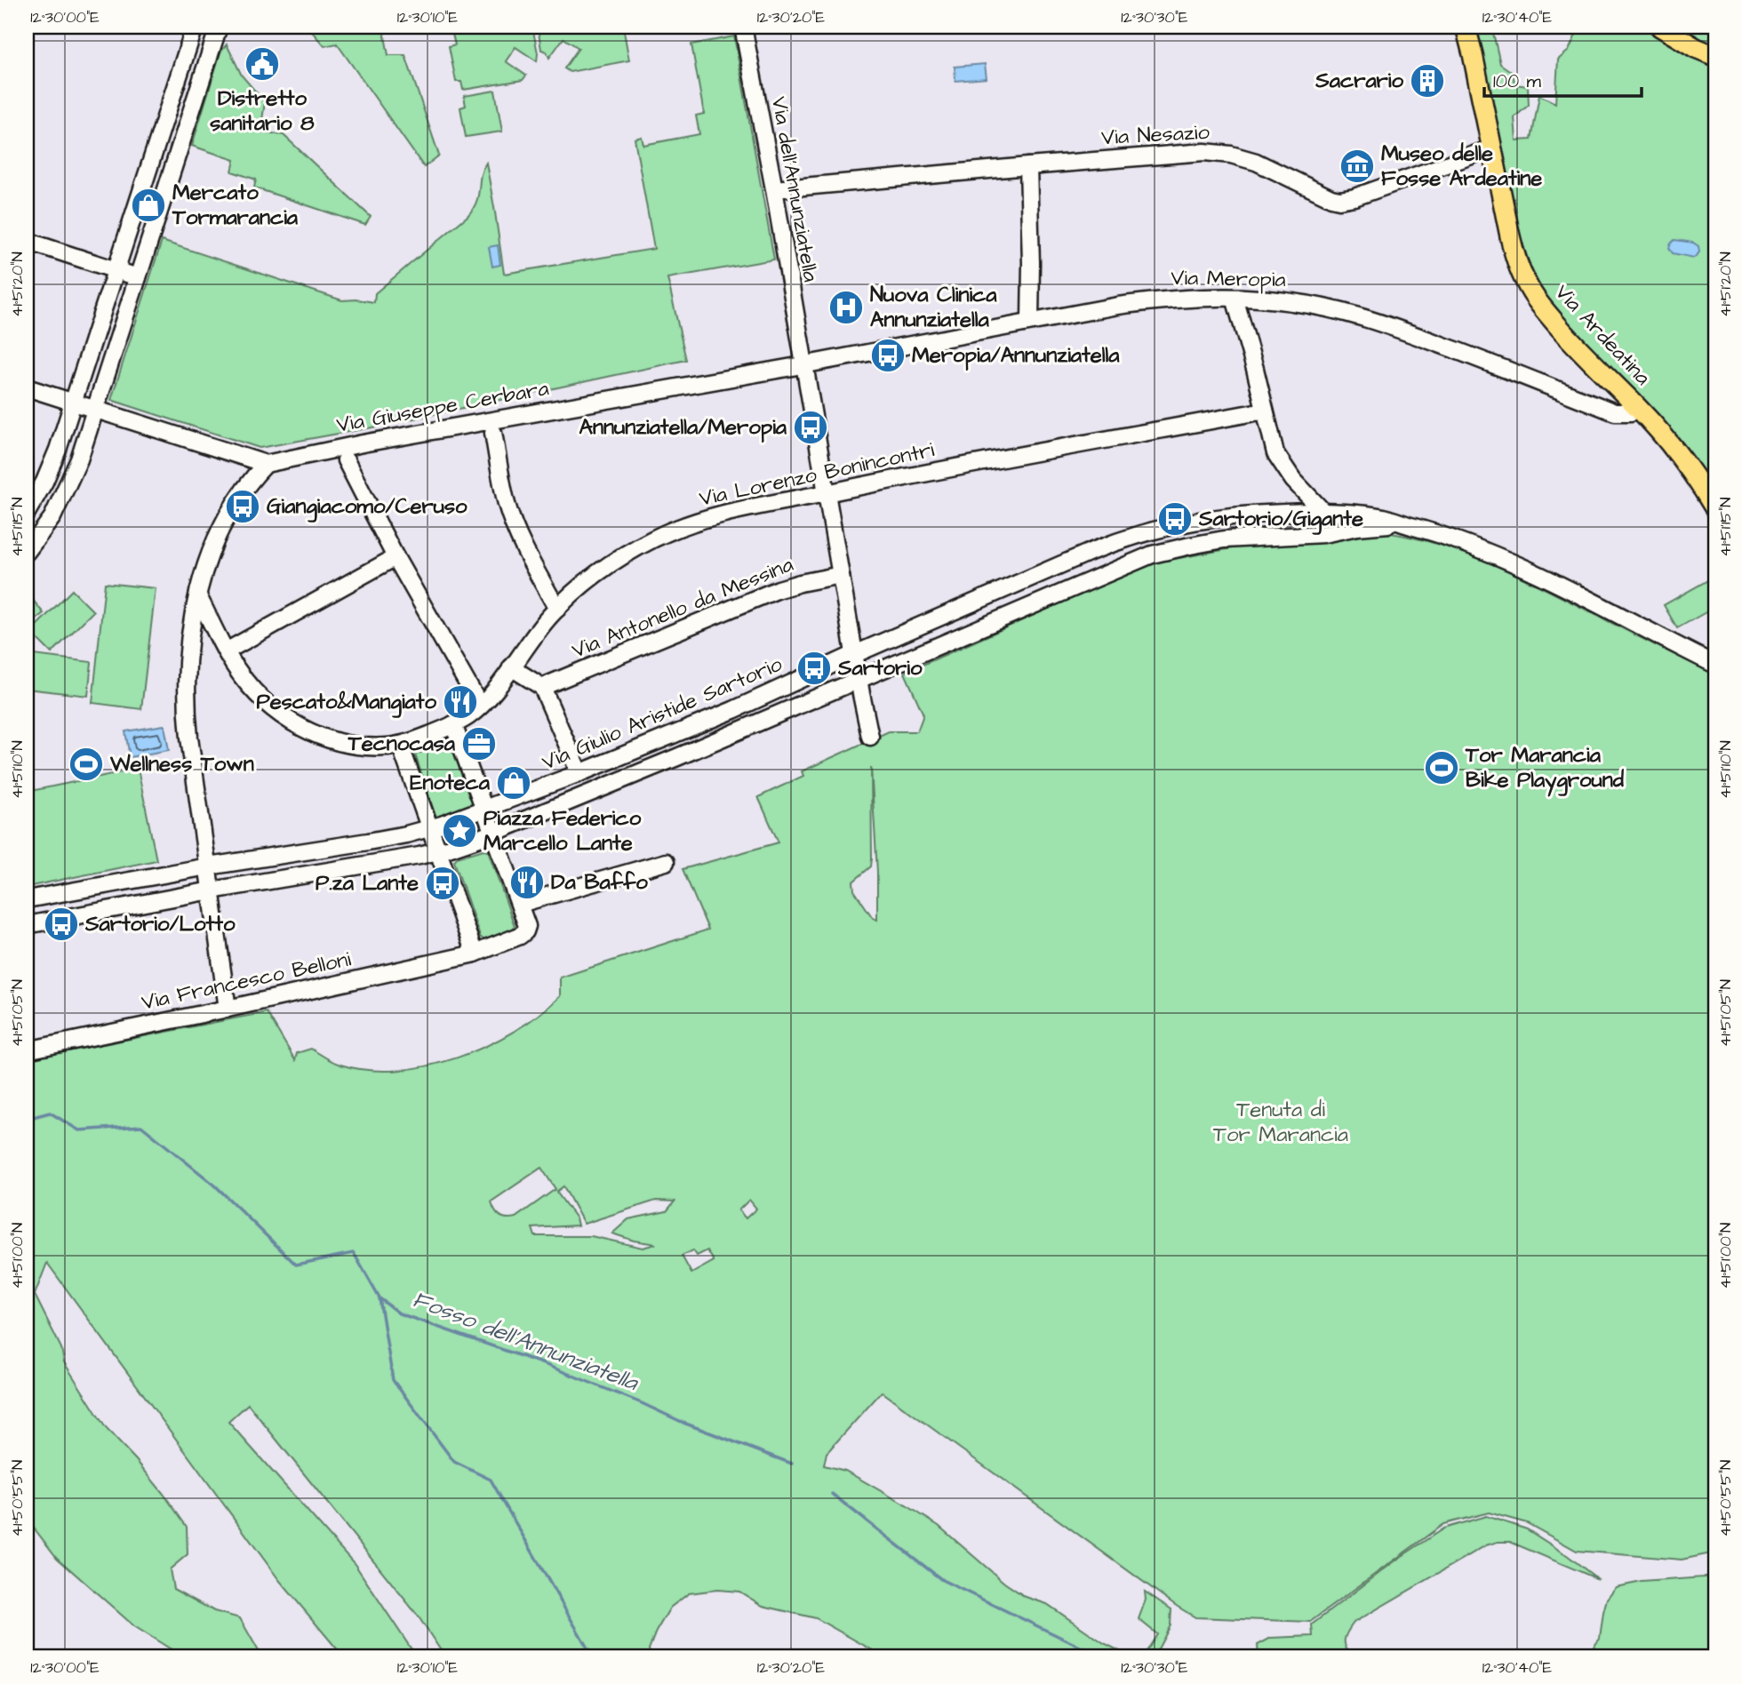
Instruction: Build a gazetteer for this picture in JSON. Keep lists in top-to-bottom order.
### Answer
{
  "streets": {
    "main road": ["Via Ardeatina"],
    "street": [
      "Via Nesazio",
      "Via dell'Annunziatella",
      "Via Meropia",
      "Via Giuseppe Cerbara",
      "Via Lorenzo Bonincontri",
      "Via Antonello da Messina",
      "Via Giulio Aristide Sartorio",
      "Via Francesco Belloni"
    ]
  },
  "crossings": [
    ["Via Nesazio", "Via dell'Annunziatella"],
    ["Via Nesazio", "Via Ardeatina"],
    ["Via dell'Annunziatella", "Via Meropia"],
    ["Via dell'Annunziatella", "Via Giuseppe Cerbara"],
    ["Via dell'Annunziatella", "Via Lorenzo Bonincontri"],
    ["Via dell'Annunziatella", "Via Antonello da Messina"],
    ["Via dell'Annunziatella", "Via Giulio Aristide Sartorio"],
    ["Via Meropia", "Via Ardeatina"],
    ["Via Meropia", "Via Giuseppe Cerbara"]
  ],
  "water": ["Fosso dell'Annunziatella"],
  "parks": ["Tenuta di Tor Marancia"],
  "places": {
    "public building": ["Distretto sanitario 8"],
    "building": ["Sacrario"],
    "museum": ["Museo delle Fosse Ardeatine"],
    "shop": ["Mercato Tormarancia", "Enoteca"],
    "hospital": ["Nuova Clinica Annunziatella"],
    "bus stop": [
      "Meropia/Annunziatella",
      "Annunziatella/Meropia",
      "Giangiacomo/Ceruso",
      "Sartorio/Gigante",
      "Sartorio",
      "P.za Lante",
      "Sartorio/Lotto"
    ],
    "restaurant": ["Pescato&Mangiato", "Da Baffo"],
    "office": ["Tecnocasa"],
    "sports": ["Wellness Town", "Tor Marancia Bike Playground"],
    "place": ["Piazza Federico Marcello Lante"]
  },
  "scale_bar": "100 m",
  "coordinates": [
    "12°30'00\"E",
    "12°30'10\"E",
    "12°30'20\"E",
    "12°30'30\"E",
    "12°30'40\"E",
    "41°51'20\"N",
    "41°51'15\"N",
    "41°51'10\"N",
    "41°51'05\"N",
    "41°51'00\"N",
    "41°50'55\"N"
  ]
}
